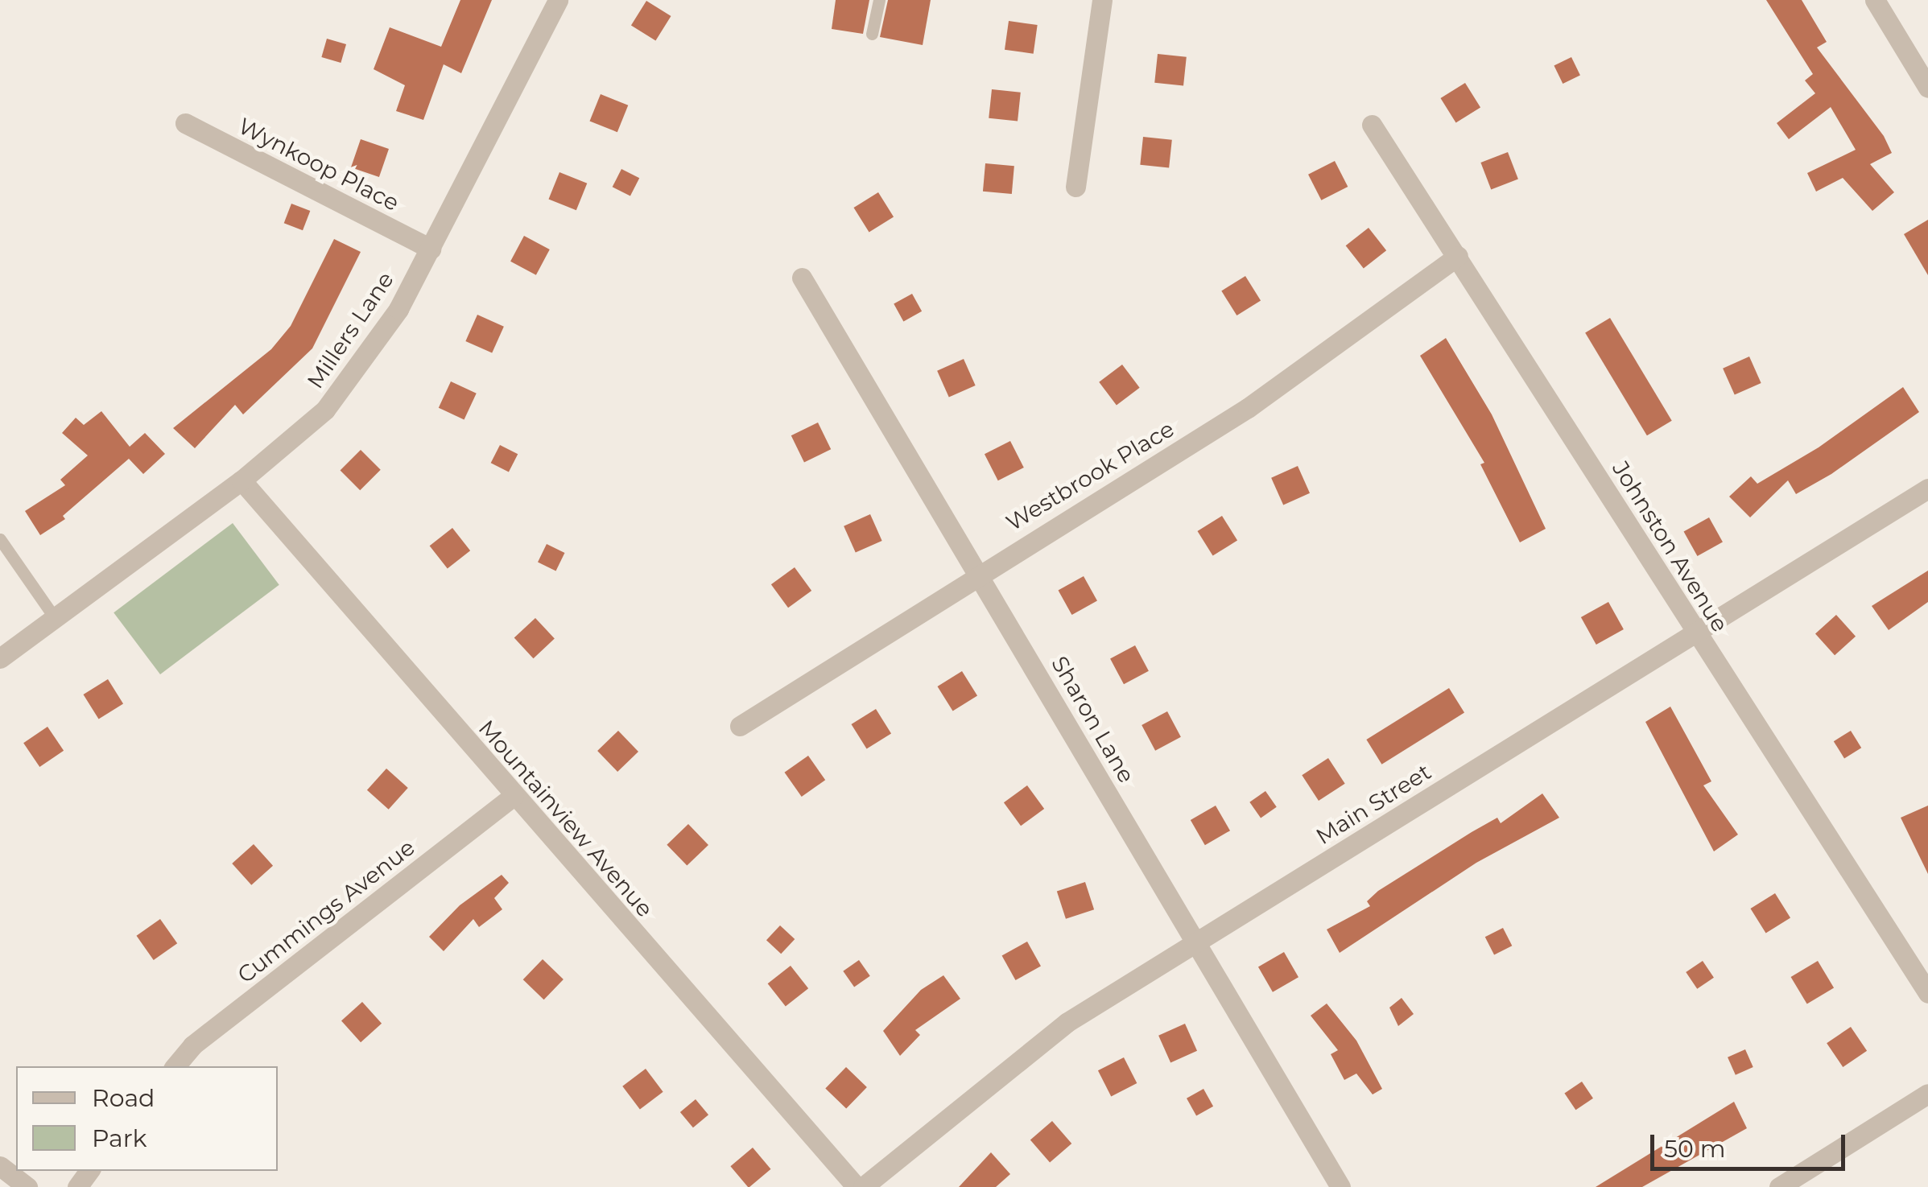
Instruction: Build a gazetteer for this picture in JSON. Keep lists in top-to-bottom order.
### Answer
{
  "streets": {
    "street": [
      "Wynkoop Place",
      "Millers Lane",
      "Westbrook Place",
      "Johnston Avenue",
      "Sharon Lane",
      "Main Street",
      "Mountainview Avenue",
      "Cummings Avenue"
    ]
  },
  "crossings": [
    ["Wynkoop Place", "Millers Lane"],
    ["Millers Lane", "Mountainview Avenue"],
    ["Westbrook Place", "Johnston Avenue"],
    ["Westbrook Place", "Sharon Lane"],
    ["Johnston Avenue", "Main Street"],
    ["Sharon Lane", "Main Street"],
    ["Mountainview Avenue", "Cummings Avenue"]
  ],
  "legend": ["Road", "Park"],
  "scale_bar": "50 m"
}
